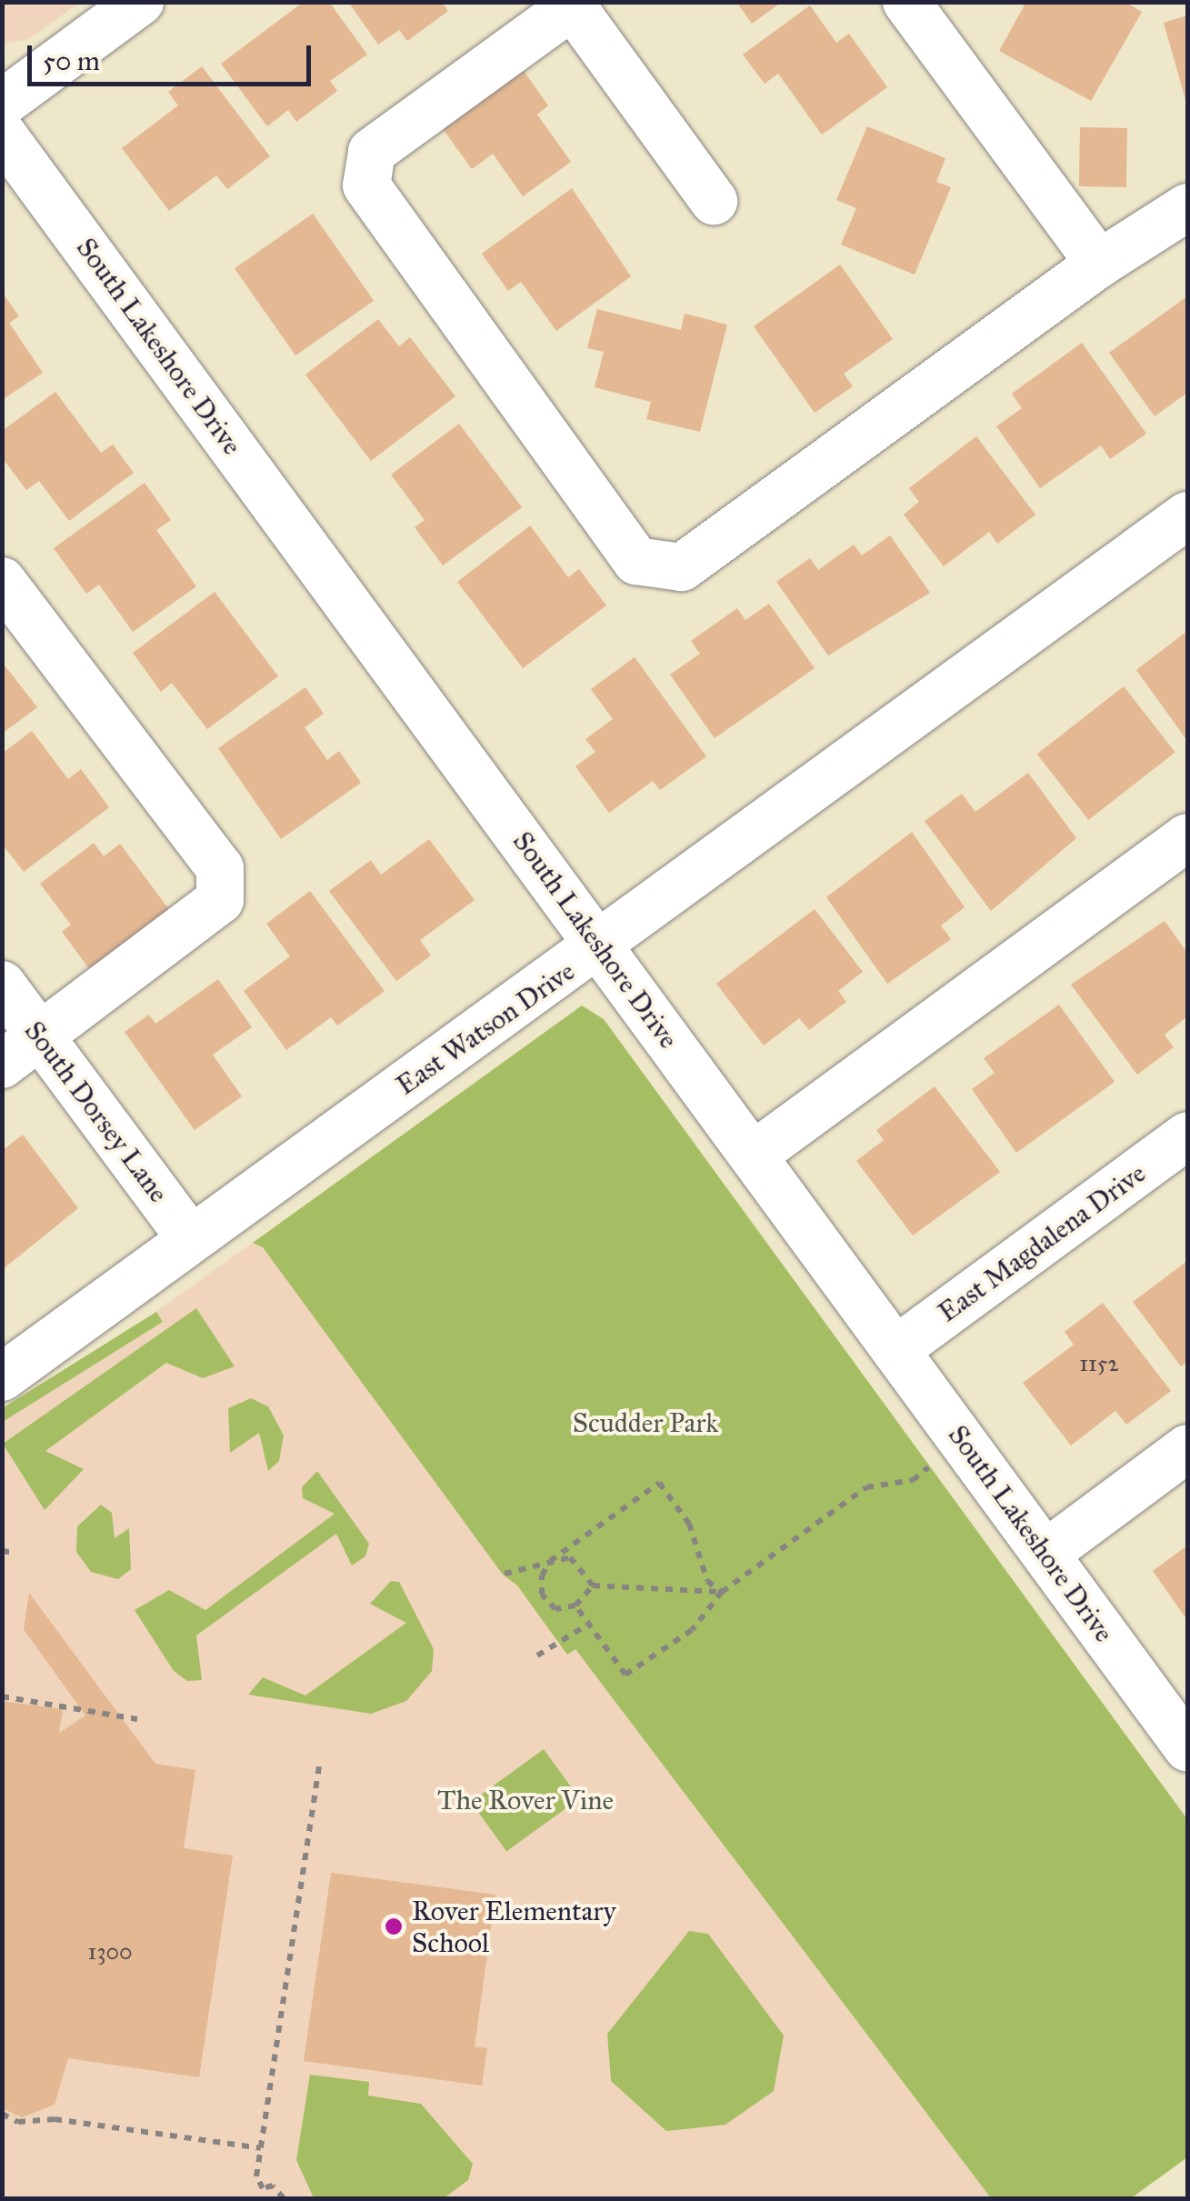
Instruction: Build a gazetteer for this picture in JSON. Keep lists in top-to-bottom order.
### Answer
{
  "streets": {
    "street": [
      "South Lakeshore Drive",
      "East Watson Drive",
      "South Dorsey Lane",
      "East Magdalena Drive"
    ]
  },
  "crossings": [
    ["South Lakeshore Drive", "East Watson Drive"],
    ["South Lakeshore Drive", "East Magdalena Drive"],
    ["East Watson Drive", "South Dorsey Lane"]
  ],
  "parks": ["Scudder Park", "The Rover Vine"],
  "places": ["Rover Elementary School"],
  "house_numbers": ["1152", "1300"],
  "scale_bar": "50 m"
}
